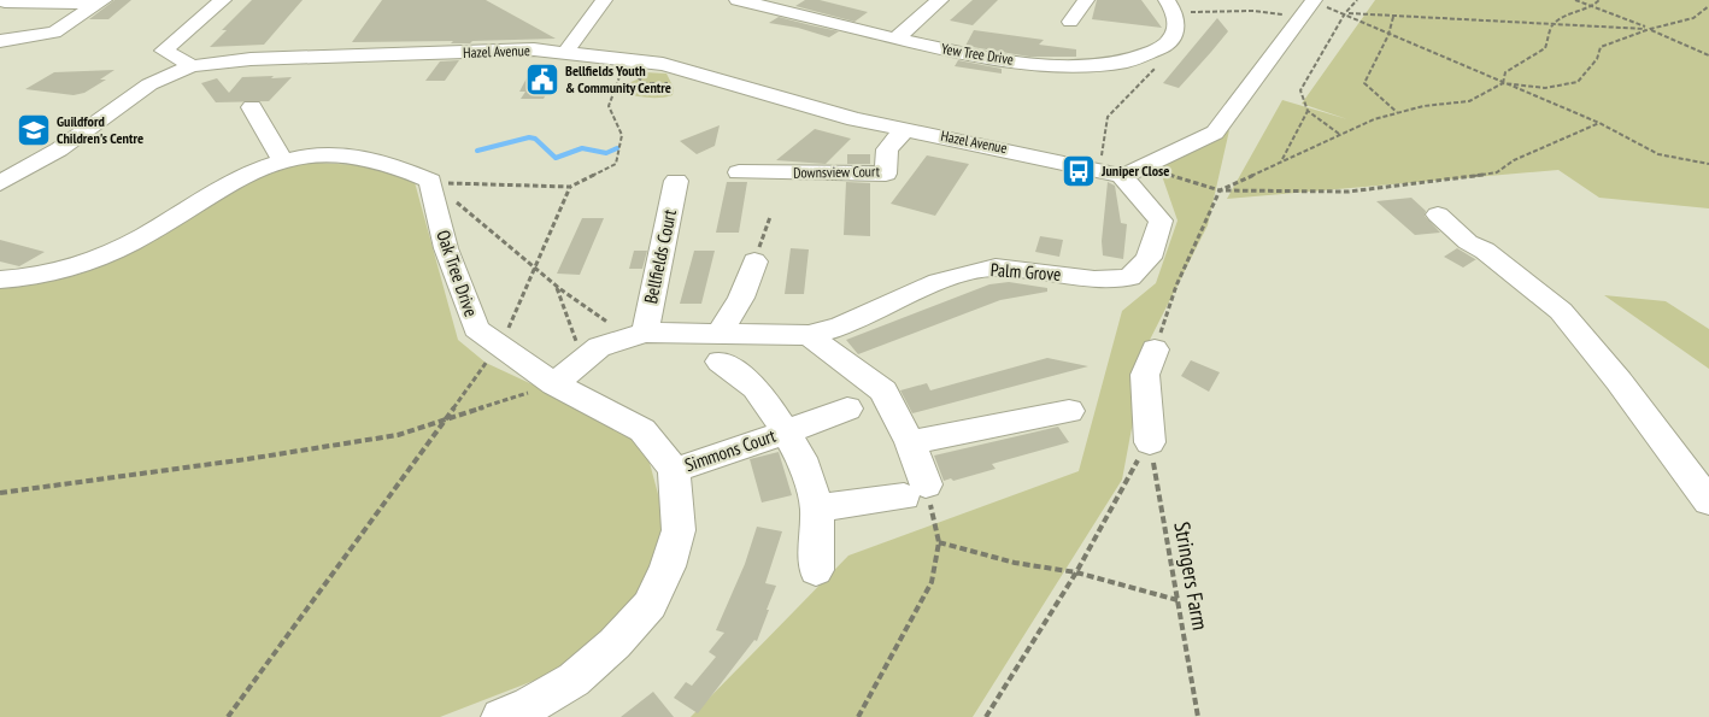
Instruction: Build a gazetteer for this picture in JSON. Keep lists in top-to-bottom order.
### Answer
{
  "streets": {
    "street": [
      "Hazel Avenue",
      "Yew Tree Drive",
      "Downsview Court",
      "Bellfields Court",
      "Palm Grove",
      "Oak Tree Drive",
      "Simmons Court"
    ],
    "path": ["Stringers Farm"]
  },
  "crossings": [
    ["Hazel Avenue", "Downsview Court"],
    ["Hazel Avenue", "Palm Grove"],
    ["Bellfields Court", "Palm Grove"],
    ["Palm Grove", "Oak Tree Drive"],
    ["Palm Grove", "Simmons Court"],
    ["Oak Tree Drive", "Simmons Court"]
  ],
  "places": {
    "public building": ["Bellfields Youth & Community Centre"],
    "school or university": ["Guildford Children's Centre"],
    "bus stop": ["Juniper Close"]
  }
}
